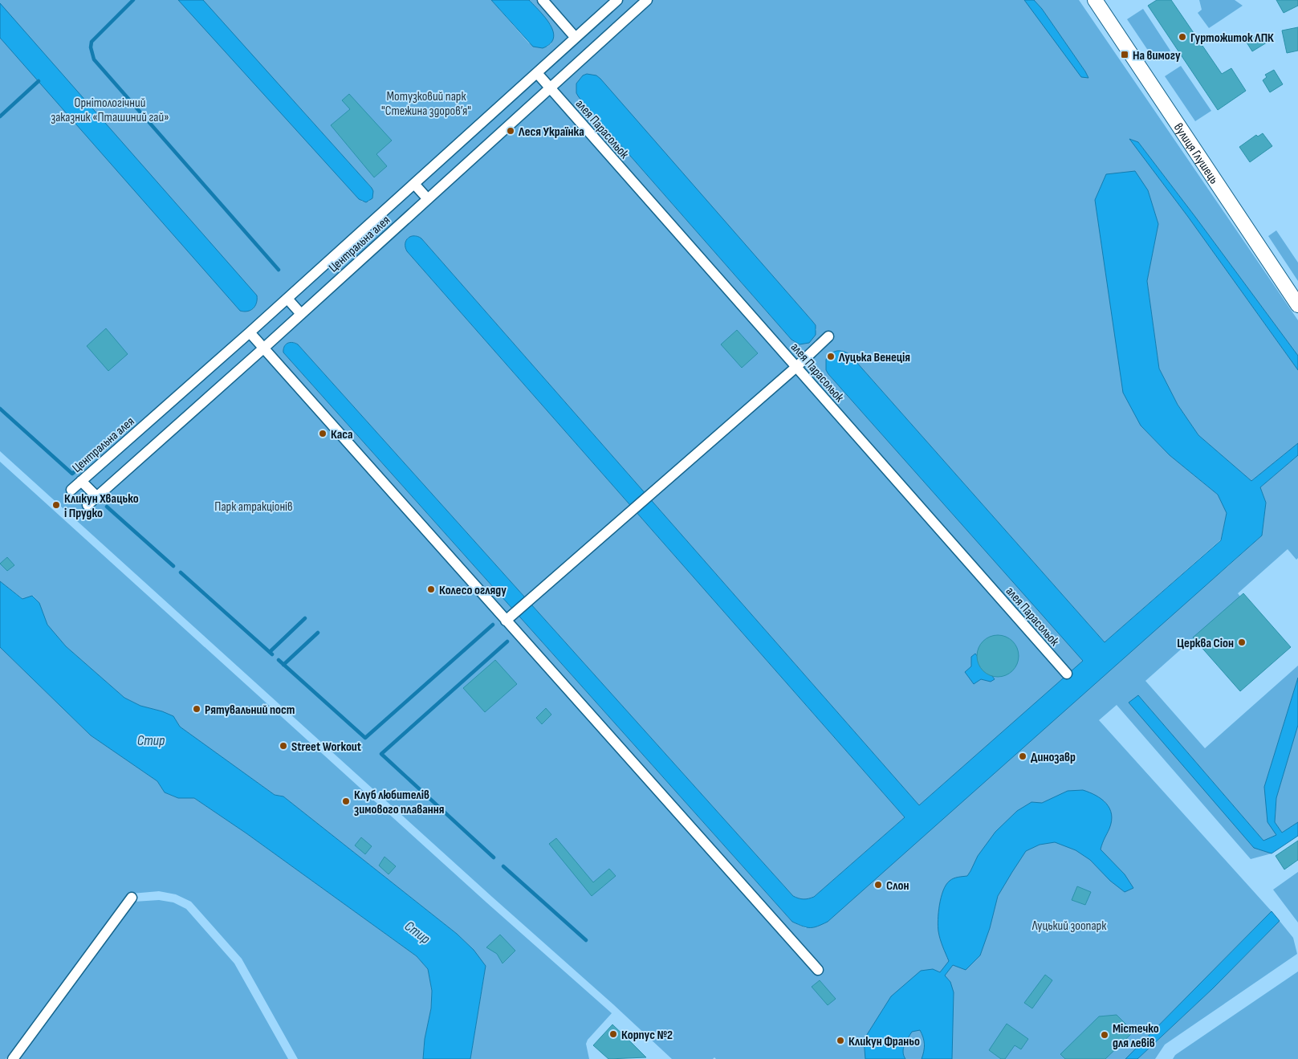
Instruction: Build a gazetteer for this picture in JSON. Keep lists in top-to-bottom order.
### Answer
{
  "streets": {
    "street": ["алея Парасольок", "вулиця Глушець", "Центральна алея"]
  },
  "crossings": [
    ["алея Парасольок", "Центральна алея"]
  ],
  "water": ["Стир"],
  "parks": [
    "Мотузковий парк \"Стежина здоров’я\"",
    "Орнітологічний заказник «Пташиний гай»",
    "Парк атракціонів",
    "Луцький зоопарк"
  ],
  "places": {
    "other": [
      "Гуртожиток ЛПК",
      "Леся Українка",
      "Луцька Венеція",
      "Каса",
      "Кликун Хвацько і Прудко",
      "Колесо огляду",
      "Церква Сіон",
      "Рятувальний пост",
      "Street Workout",
      "Динозавр",
      "Клуб любителів зимового плавання",
      "Слон",
      "Корпус №2",
      "Містечко для левів",
      "Кликун Франьо"
    ],
    "transit": ["На вимогу"]
  }
}
